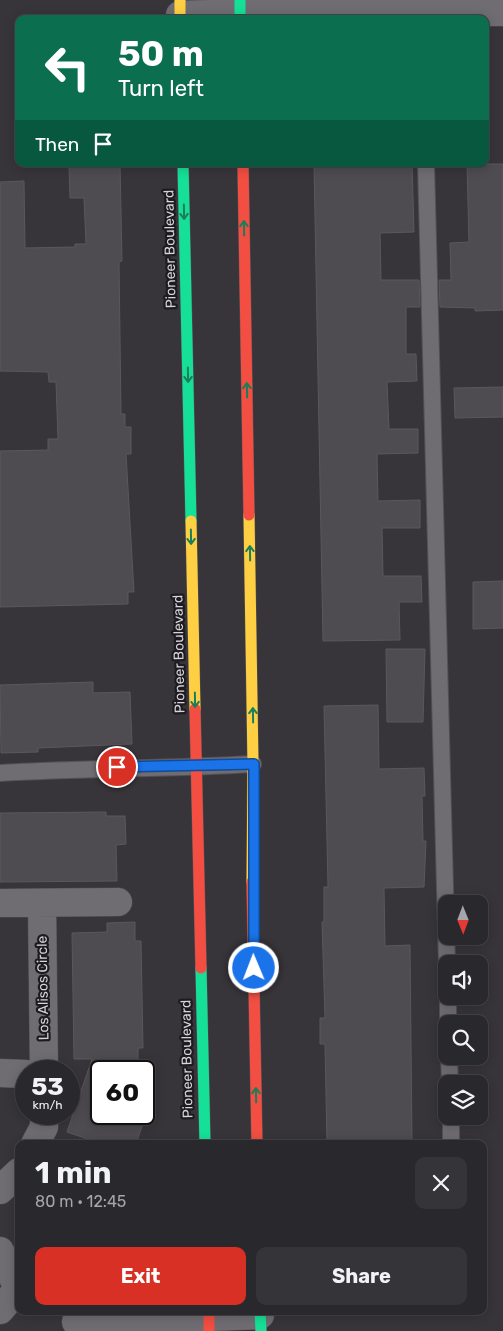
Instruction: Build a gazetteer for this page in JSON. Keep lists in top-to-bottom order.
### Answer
{
  "streets": {
    "main road": ["Pioneer Boulevard"],
    "street": ["Los Alisos Circle"]
  },
  "north": "bottom",
  "page": {
    "turn": ["50 m", "Turn left"],
    "then": "Then",
    "speed": "53 km/h",
    "limit": "60",
    "heading": ["1 min", "80 m · 12:45"],
    "buttons": ["Exit", "Share"]
  }
}
